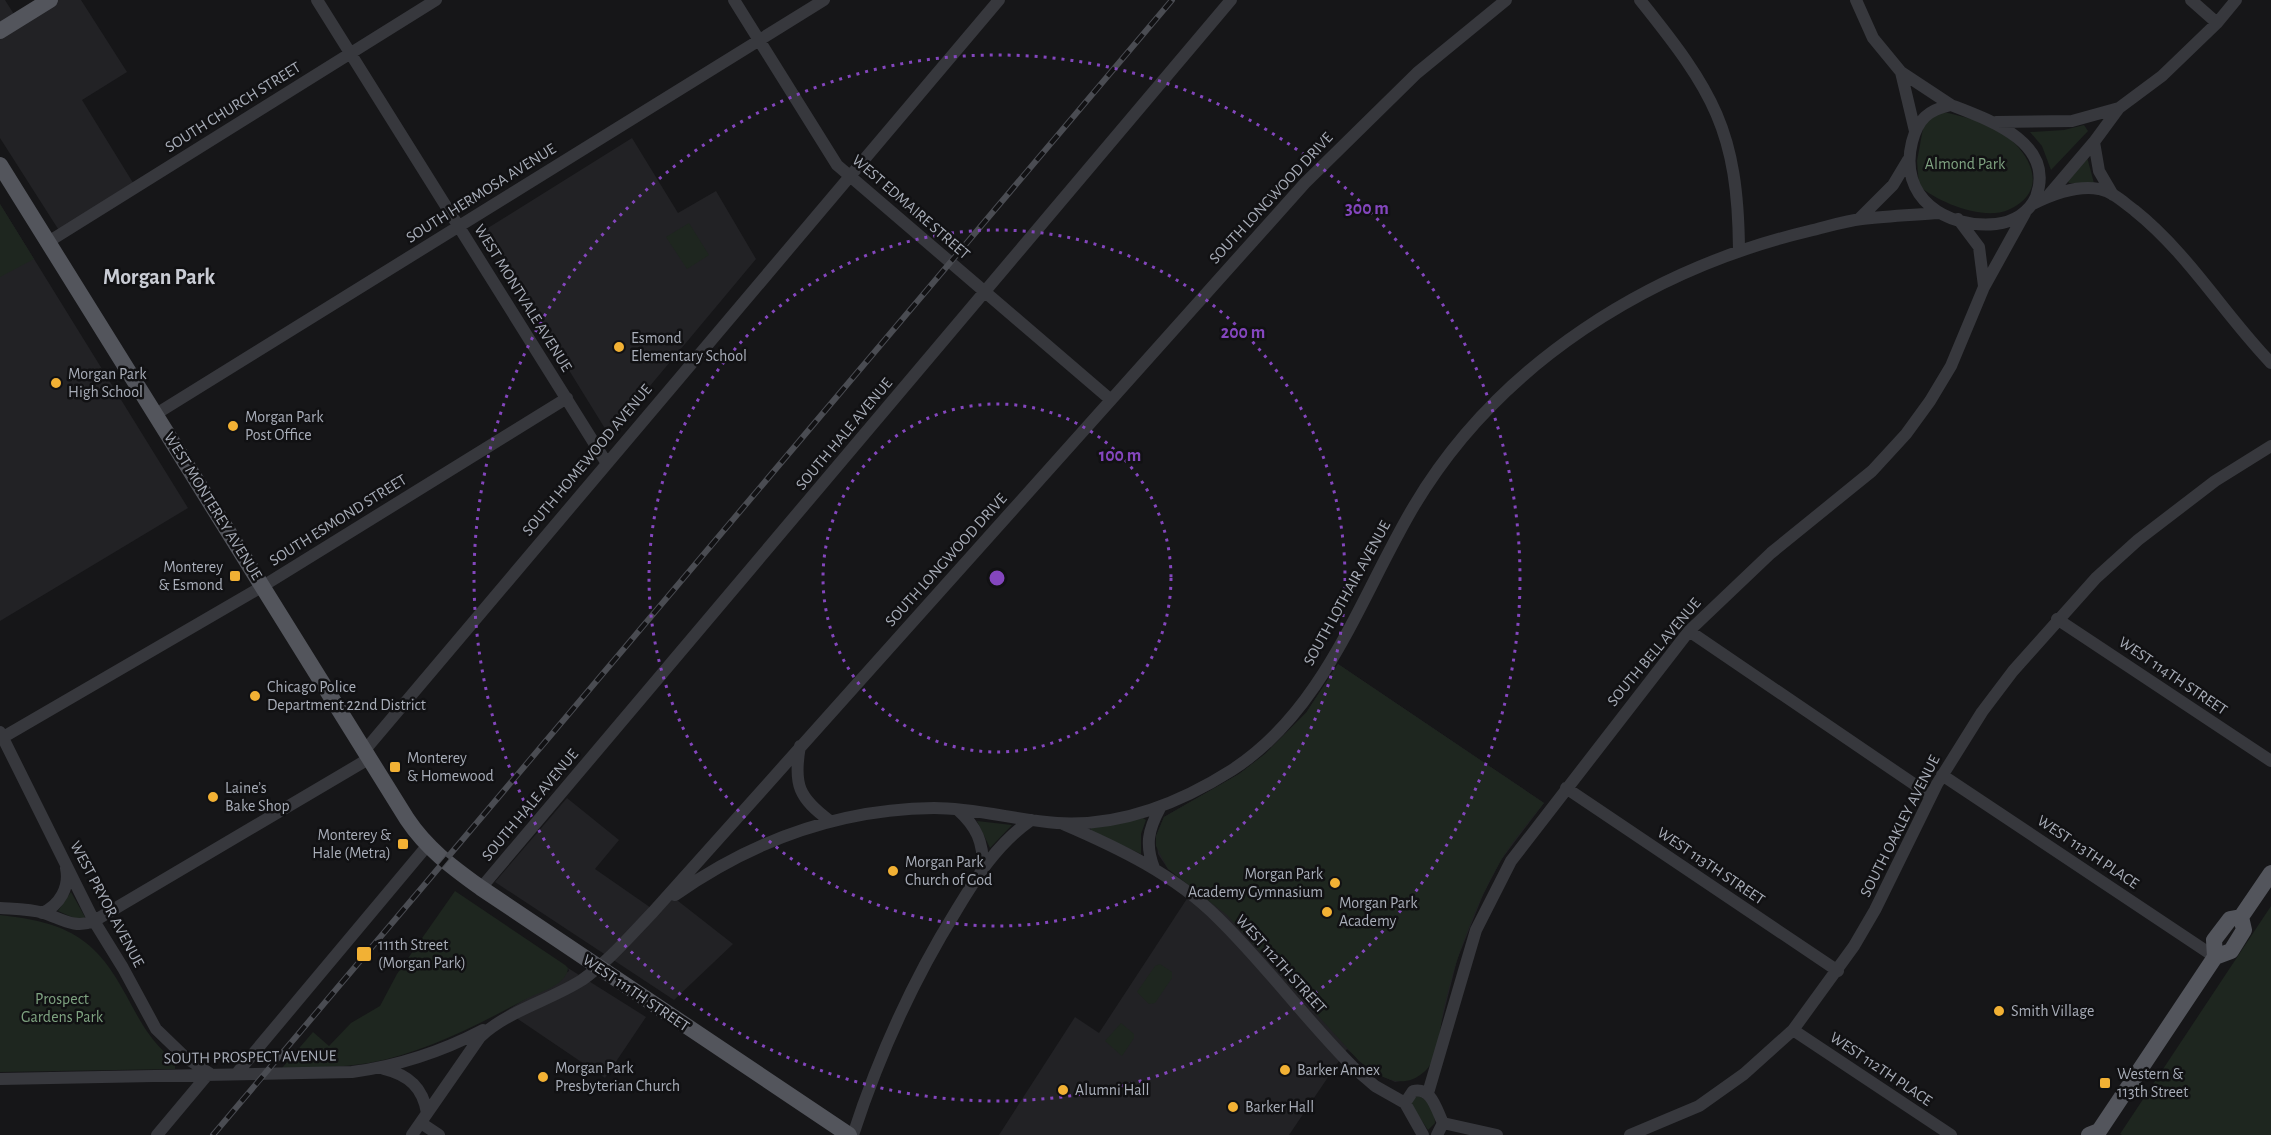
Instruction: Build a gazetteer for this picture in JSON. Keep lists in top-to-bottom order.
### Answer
{
  "streets": {
    "main road": ["WEST MONTEREY AVENUE", "WEST 111TH STREET"],
    "street": [
      "SOUTH CHURCH STREET",
      "SOUTH HERMOSA AVENUE",
      "SOUTH LONGWOOD DRIVE",
      "WEST EDMAIRE STREET",
      "WEST MONTVALE AVENUE",
      "SOUTH HALE AVENUE",
      "SOUTH HOMEWOOD AVENUE",
      "SOUTH ESMOND STREET",
      "SOUTH LOTHAIR AVENUE",
      "SOUTH BELL AVENUE",
      "WEST 114TH STREET",
      "SOUTH OAKLEY AVENUE",
      "WEST 113TH PLACE",
      "WEST 113TH STREET",
      "WEST PRYOR AVENUE",
      "WEST 112TH STREET",
      "SOUTH PROSPECT AVENUE",
      "WEST 112TH PLACE"
    ]
  },
  "crossings": [
    ["SOUTH CHURCH STREET", "WEST MONTVALE AVENUE"],
    ["SOUTH CHURCH STREET", "WEST MONTEREY AVENUE"],
    ["SOUTH HERMOSA AVENUE", "WEST EDMAIRE STREET"],
    ["SOUTH HERMOSA AVENUE", "WEST MONTVALE AVENUE"],
    ["SOUTH HERMOSA AVENUE", "WEST MONTEREY AVENUE"],
    ["SOUTH LONGWOOD DRIVE", "WEST EDMAIRE STREET"],
    ["SOUTH LONGWOOD DRIVE", "SOUTH LOTHAIR AVENUE"],
    ["SOUTH LONGWOOD DRIVE", "WEST 111TH STREET"],
    ["SOUTH LONGWOOD DRIVE", "SOUTH PROSPECT AVENUE"],
    ["WEST EDMAIRE STREET", "SOUTH HALE AVENUE"],
    ["WEST EDMAIRE STREET", "SOUTH HOMEWOOD AVENUE"],
    ["WEST MONTVALE AVENUE", "SOUTH HOMEWOOD AVENUE"],
    ["WEST MONTVALE AVENUE", "SOUTH ESMOND STREET"],
    ["SOUTH HALE AVENUE", "WEST 111TH STREET"],
    ["SOUTH HOMEWOOD AVENUE", "WEST MONTEREY AVENUE"],
    ["SOUTH HOMEWOOD AVENUE", "WEST PRYOR AVENUE"],
    ["WEST MONTEREY AVENUE", "SOUTH ESMOND STREET"],
    ["WEST MONTEREY AVENUE", "WEST 111TH STREET"],
    ["SOUTH ESMOND STREET", "WEST PRYOR AVENUE"],
    ["SOUTH LOTHAIR AVENUE", "SOUTH BELL AVENUE"],
    ["SOUTH LOTHAIR AVENUE", "WEST 112TH STREET"],
    ["SOUTH BELL AVENUE", "WEST 113TH STREET"],
    ["WEST 114TH STREET", "SOUTH OAKLEY AVENUE"],
    ["SOUTH OAKLEY AVENUE", "WEST 113TH PLACE"],
    ["SOUTH OAKLEY AVENUE", "WEST 113TH STREET"],
    ["SOUTH OAKLEY AVENUE", "WEST 112TH PLACE"],
    ["WEST PRYOR AVENUE", "SOUTH PROSPECT AVENUE"]
  ],
  "districts": ["Morgan Park"],
  "parks": ["Almond Park", "Prospect Gardens Park"],
  "places": {
    "other": [
      "Esmond Elementary School",
      "Morgan Park High School",
      "Morgan Park Post Office",
      "Chicago Police Department 22nd District",
      "Laine’s Bake Shop",
      "Morgan Park Church of God",
      "Morgan Park Academy Gymnasium",
      "Morgan Park Academy",
      "Smith Village",
      "Barker Annex",
      "Morgan Park Presbyterian Church",
      "Alumni Hall",
      "Barker Hall"
    ],
    "transit": [
      "Monterey & Esmond",
      "Monterey & Homewood",
      "Monterey & Hale (Metra)",
      "111th Street (Morgan Park)",
      "Western & 113th Street"
    ]
  },
  "rings": ["300 m", "200 m", "100 m"]
}
